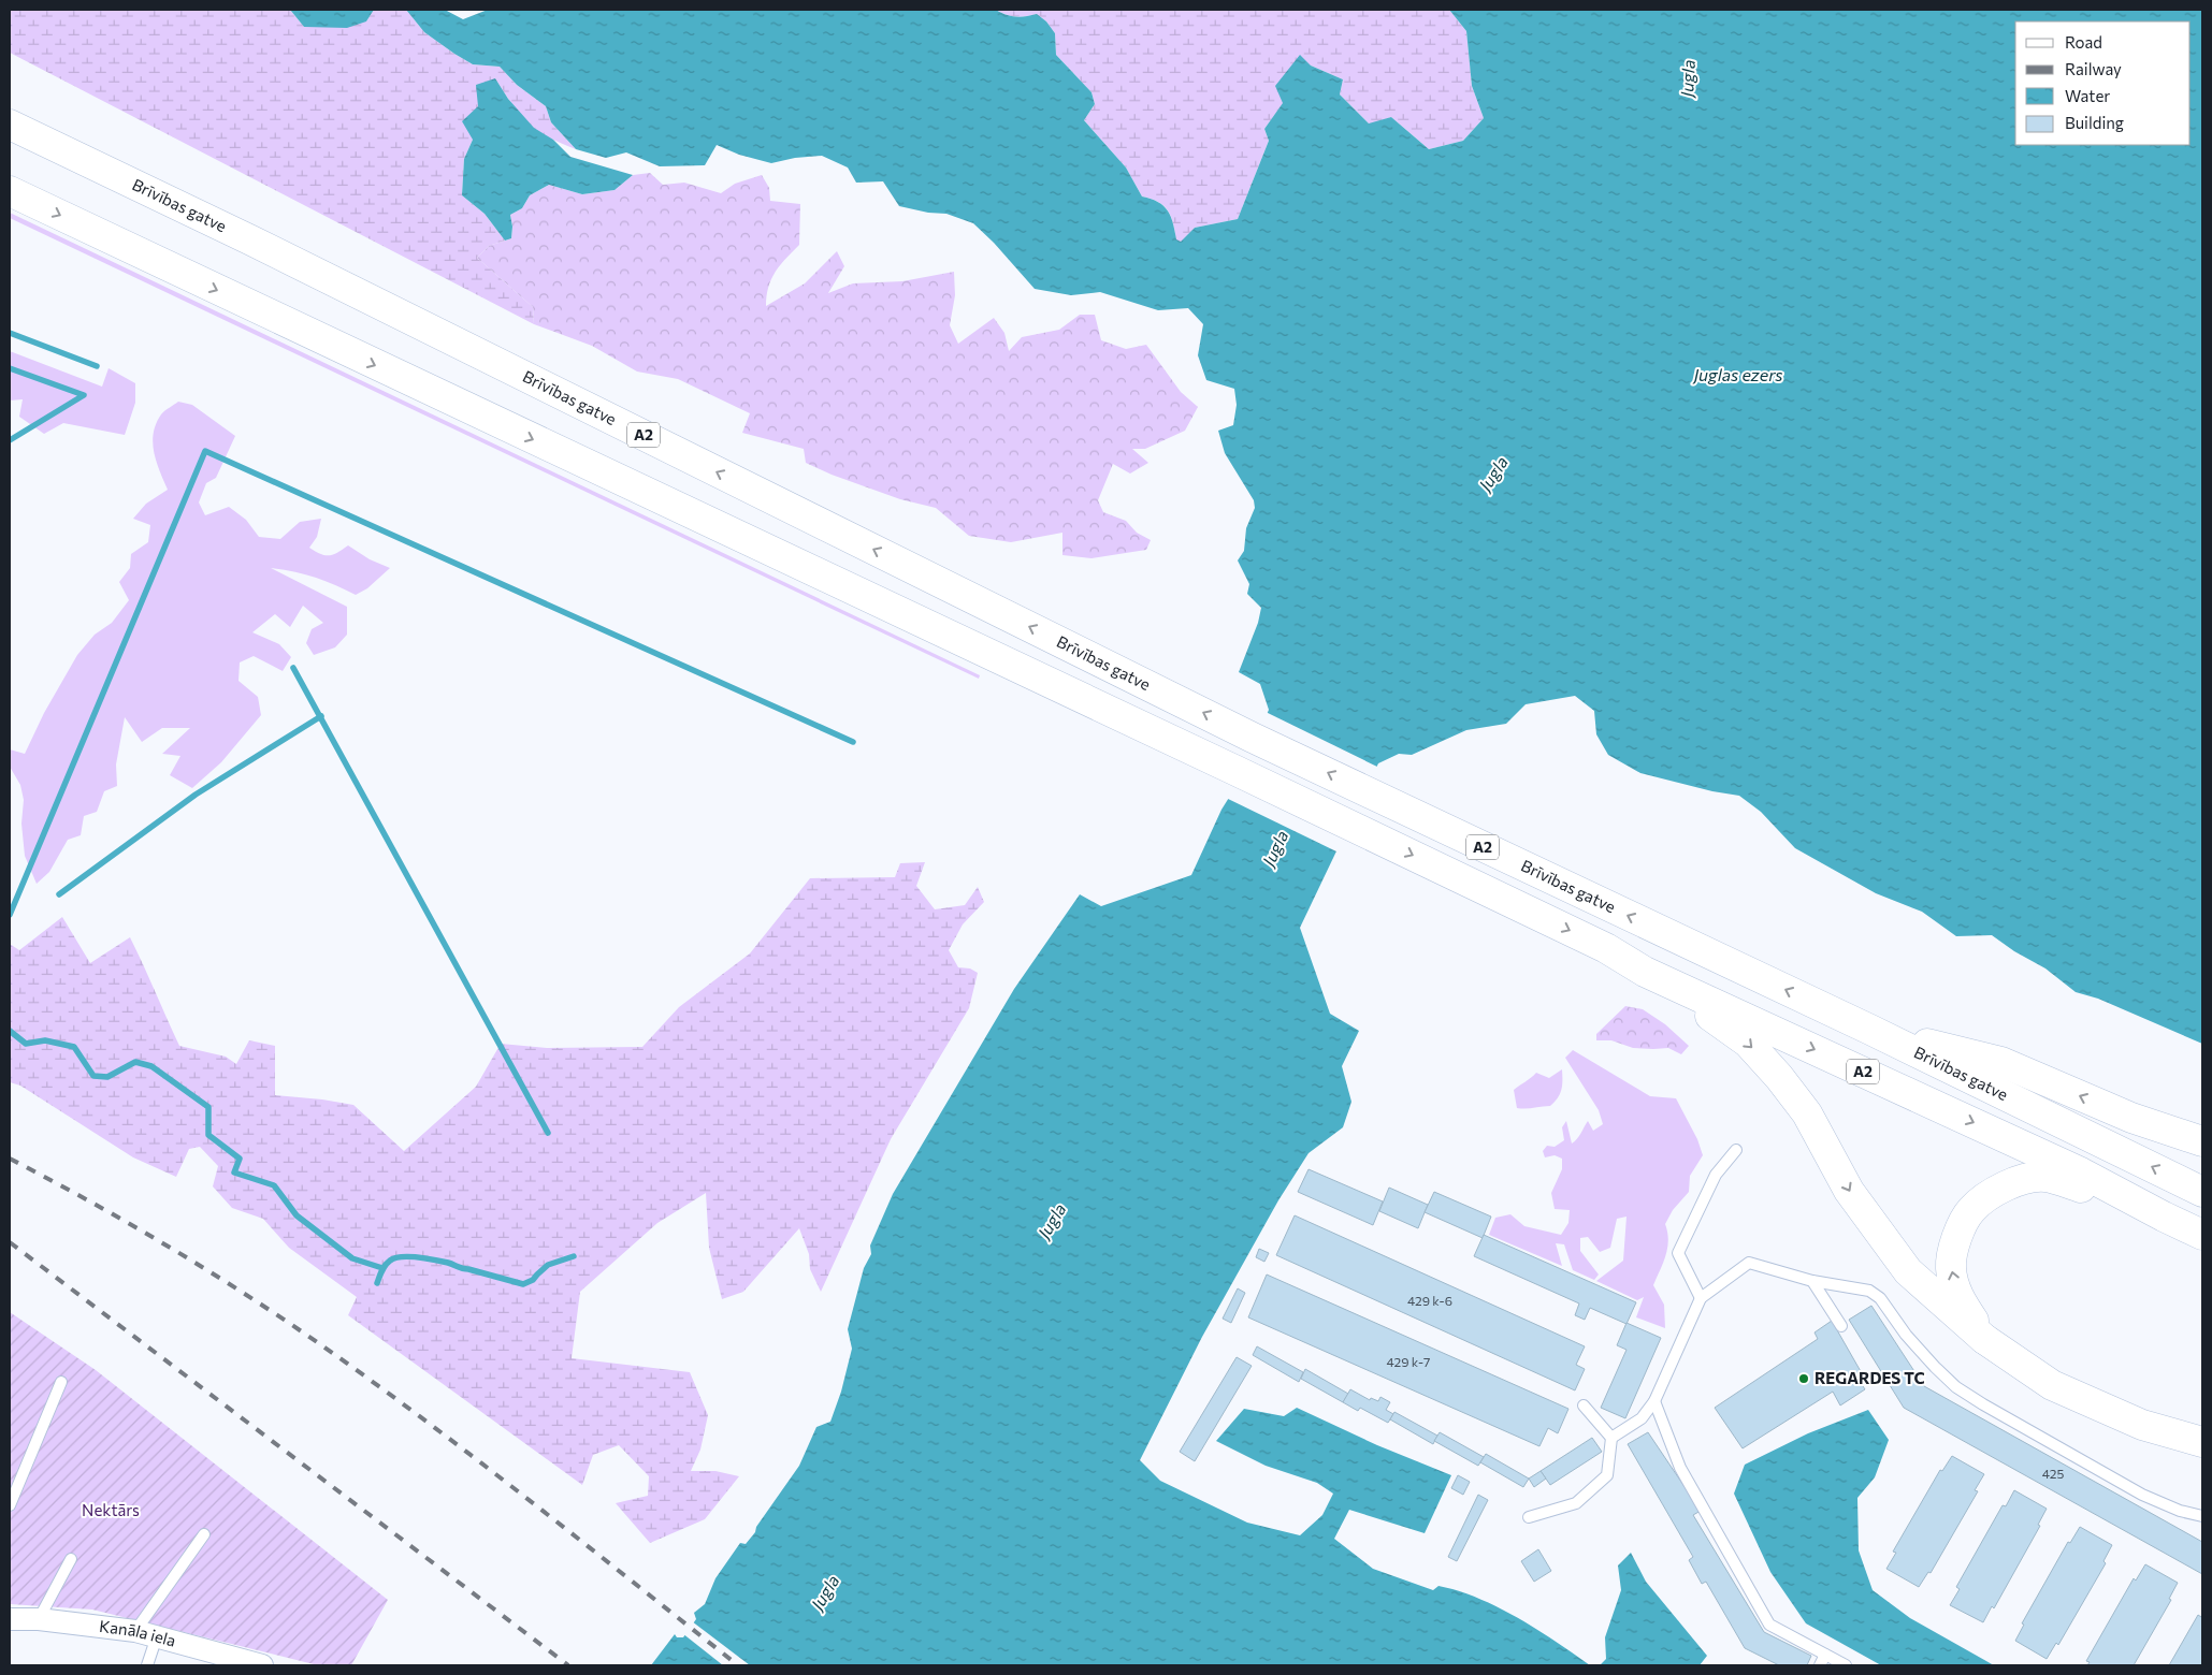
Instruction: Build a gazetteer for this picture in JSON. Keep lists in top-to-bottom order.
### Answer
{
  "streets": {
    "main road": ["Brīvības gatve", "A2"],
    "street": ["Kanāla iela"]
  },
  "water": ["Jugla", "Juglas ezers"],
  "parks": ["Nektārs"],
  "places": ["REGARDES TC"],
  "house_numbers": ["429 k-6", "429 k-7", "425"],
  "legend": [
    "Road",
    "Railway",
    "Water",
    "Building"
  ]
}
